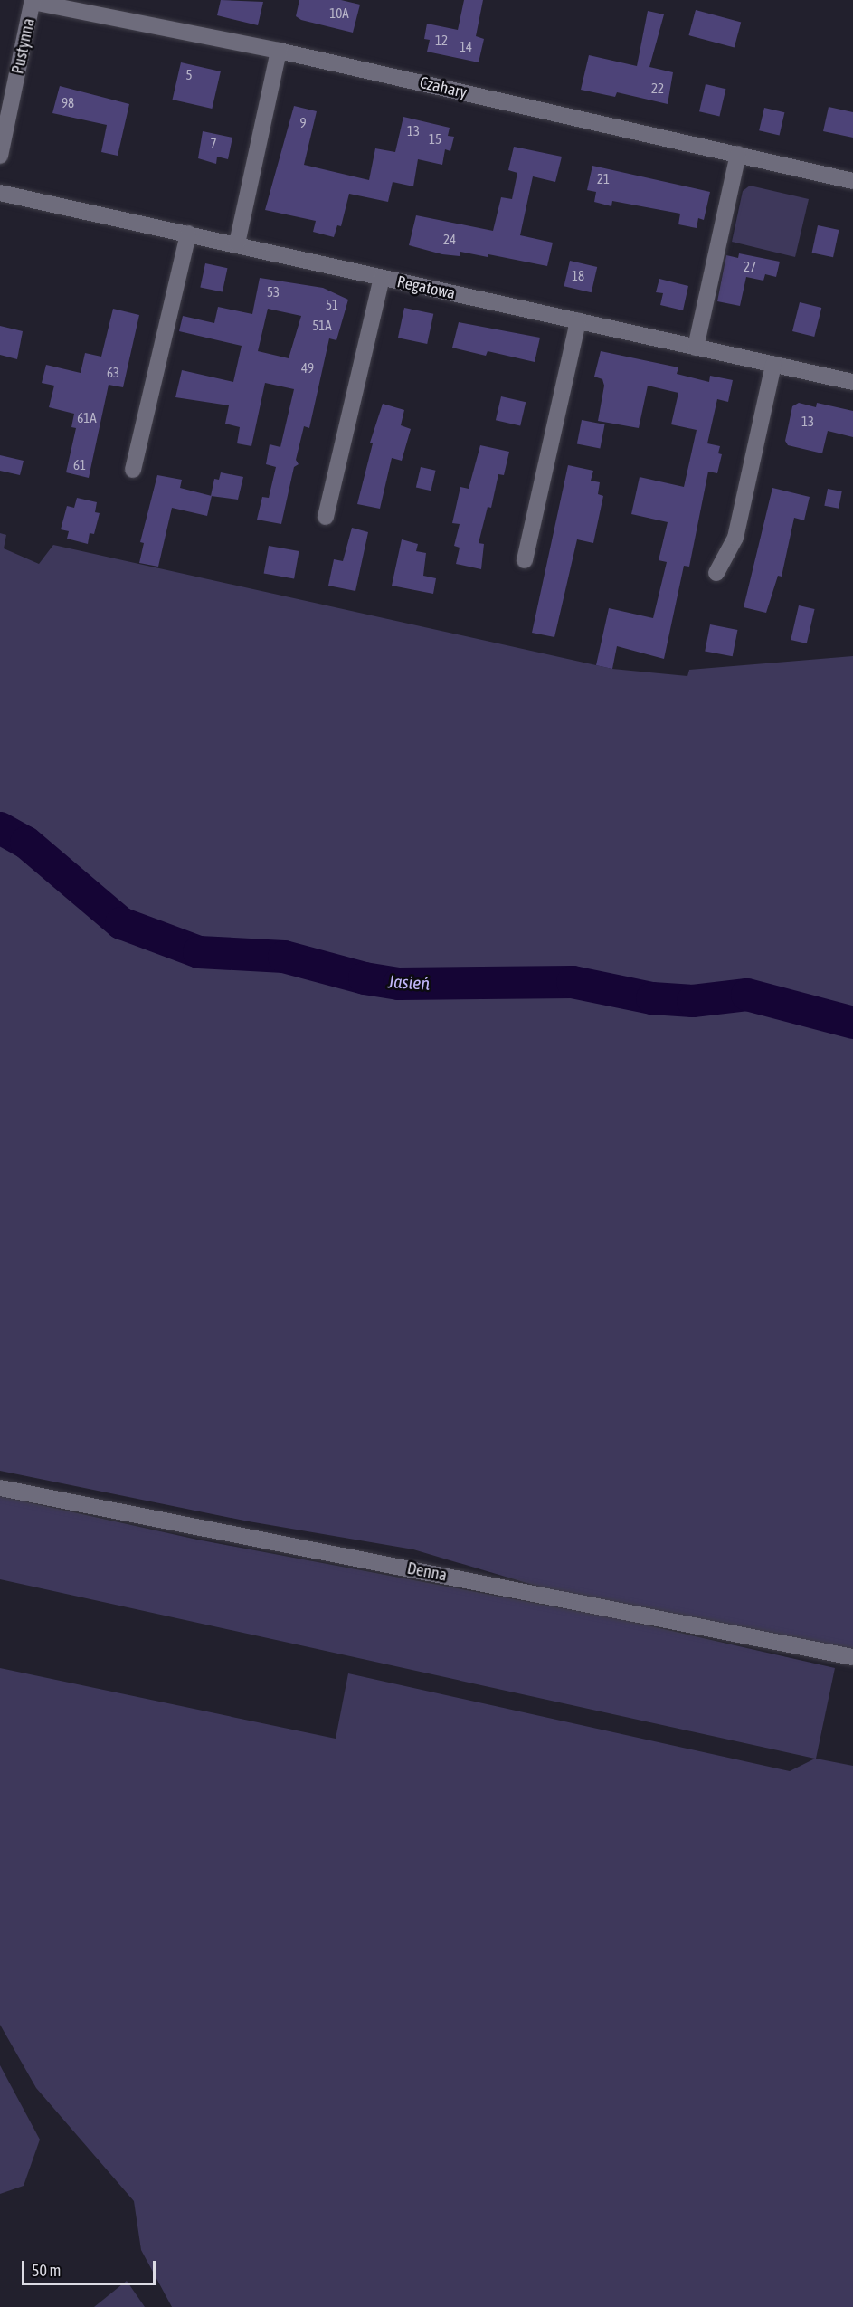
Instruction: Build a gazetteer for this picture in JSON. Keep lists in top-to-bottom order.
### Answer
{
  "streets": {
    "street": [
      "Pustynna",
      "Czahary",
      "Regatowa",
      "Denna"
    ]
  },
  "crossings": [
    ["Pustynna", "Czahary"]
  ],
  "water": ["Jasień"],
  "house_numbers": [
    "10A",
    "12",
    "14",
    "5",
    "22",
    "98",
    "9",
    "13",
    "15",
    "7",
    "21",
    "24",
    "27",
    "18",
    "53",
    "51",
    "51A",
    "49",
    "63",
    "61A",
    "13",
    "61"
  ],
  "scale_bar": "50 m"
}
